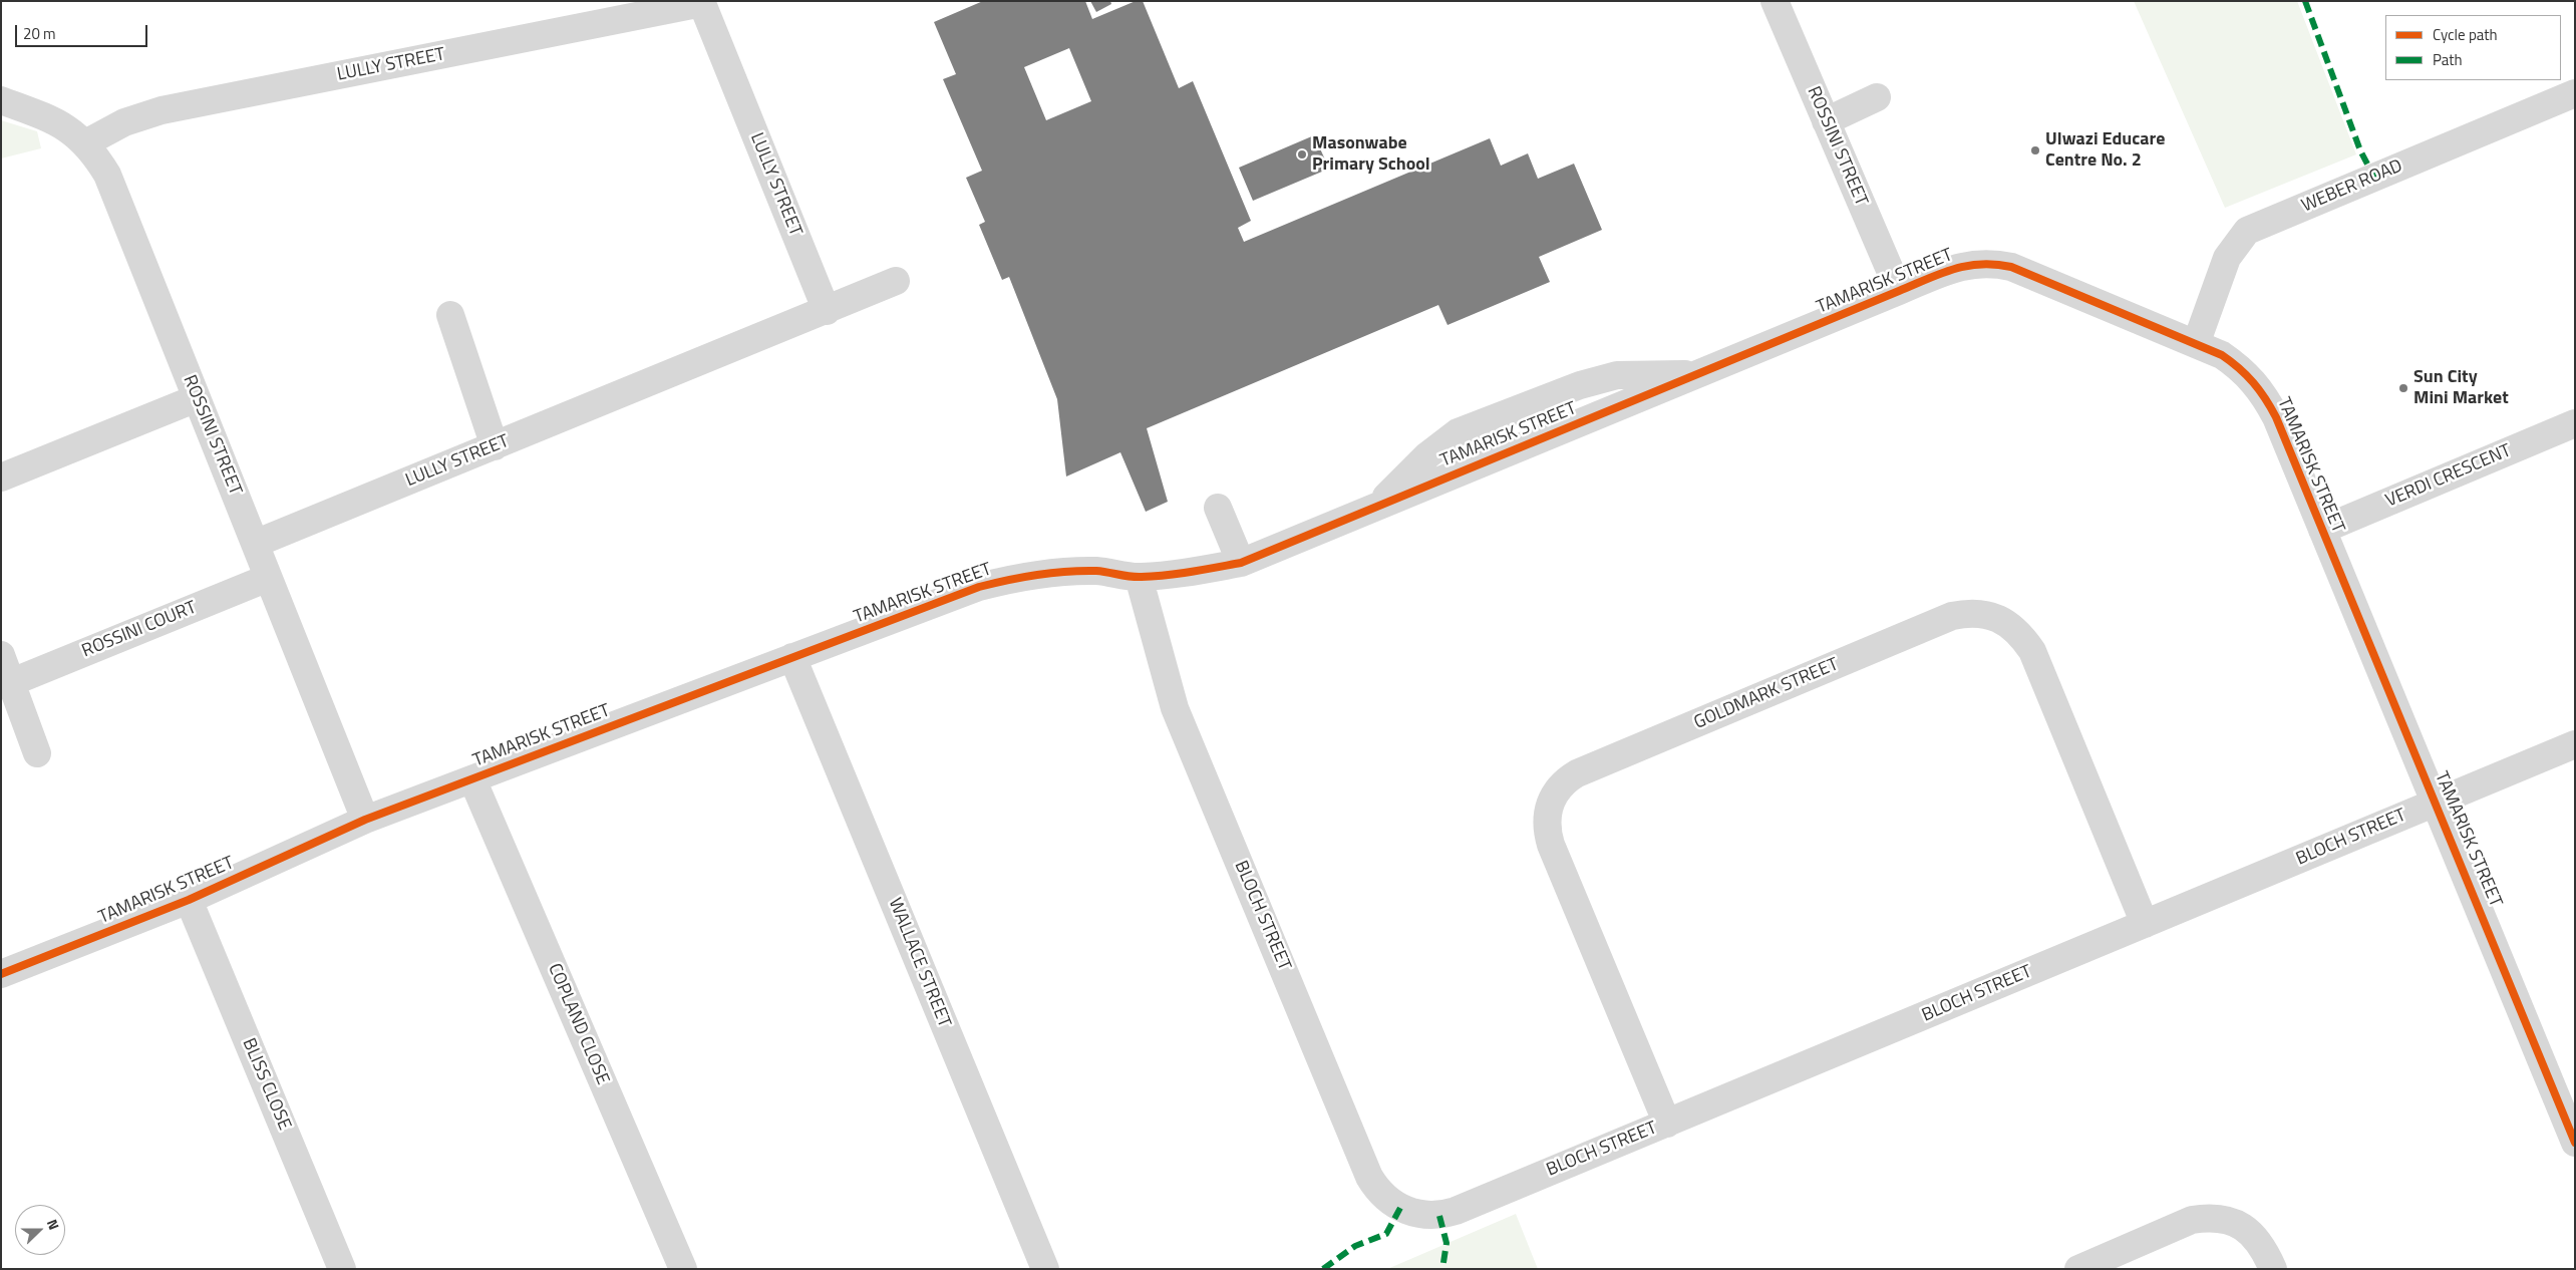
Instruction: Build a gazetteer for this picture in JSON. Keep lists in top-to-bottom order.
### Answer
{
  "streets": {
    "street": [
      "LULLY STREET",
      "ROSSINI STREET",
      "WEBER ROAD",
      "TAMARISK STREET",
      "VERDI CRESCENT",
      "ROSSINI COURT",
      "GOLDMARK STREET",
      "BLOCH STREET",
      "WALLACE STREET",
      "COPLAND CLOSE",
      "BLISS CLOSE"
    ]
  },
  "crossings": [
    ["LULLY STREET", "ROSSINI STREET"],
    ["ROSSINI STREET", "TAMARISK STREET"],
    ["ROSSINI STREET", "ROSSINI COURT"],
    ["WEBER ROAD", "TAMARISK STREET"],
    ["TAMARISK STREET", "VERDI CRESCENT"],
    ["TAMARISK STREET", "BLOCH STREET"],
    ["TAMARISK STREET", "WALLACE STREET"],
    ["TAMARISK STREET", "COPLAND CLOSE"],
    ["TAMARISK STREET", "BLISS CLOSE"],
    ["GOLDMARK STREET", "BLOCH STREET"]
  ],
  "places": ["Ulwazi Educare Centre No. 2", "Masonwabe Primary School", "Sun City Mini Market"],
  "legend": ["Cycle path", "Path"],
  "scale_bar": "20 m",
  "north": "right"
}
